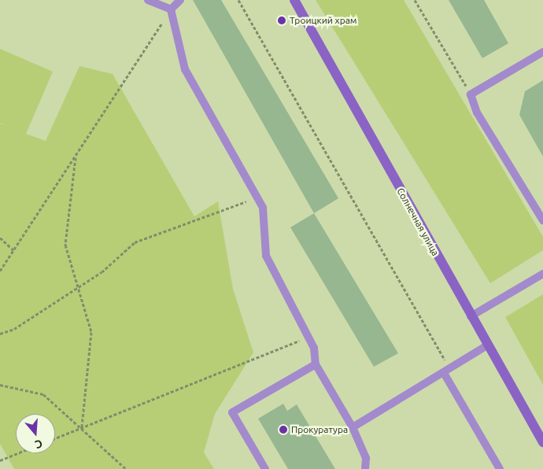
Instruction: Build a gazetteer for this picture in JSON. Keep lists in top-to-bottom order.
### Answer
{
  "streets": {
    "main road": ["Солнечная улица"]
  },
  "places": ["Троицкий храм", "Прокуратура"],
  "north": "bottom"
}
